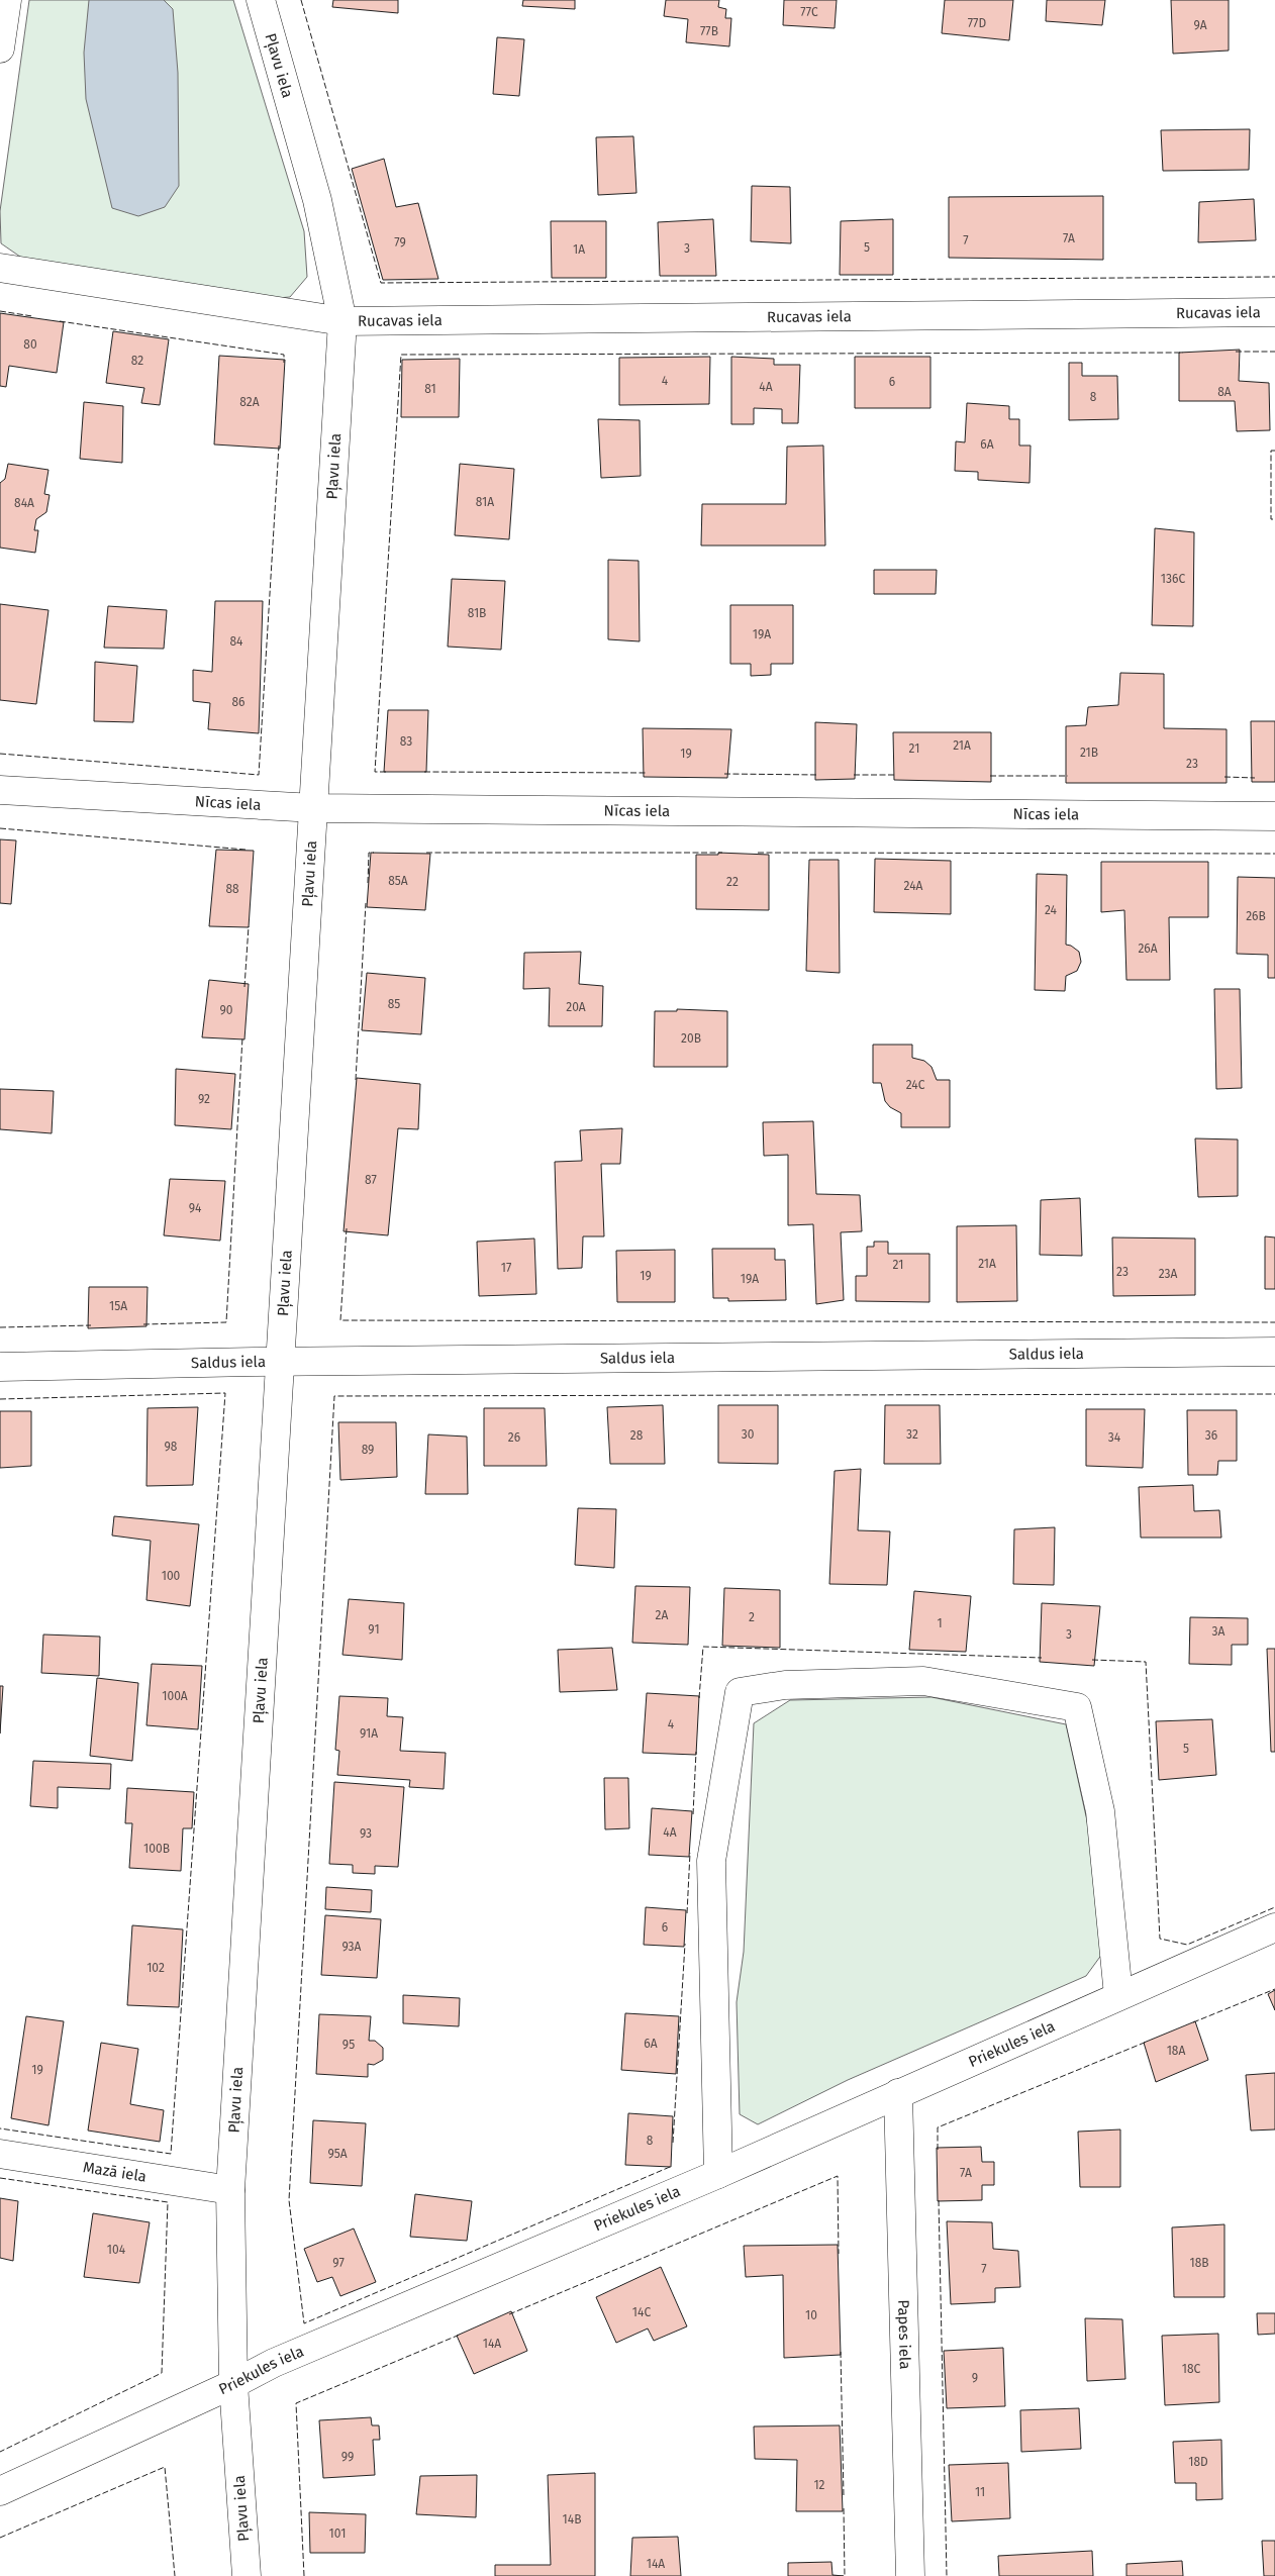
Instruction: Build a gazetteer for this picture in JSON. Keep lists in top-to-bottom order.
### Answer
{
  "streets": {
    "street": [
      "Pļavu iela",
      "Rucavas iela",
      "Nīcas iela",
      "Saldus iela",
      "Priekules iela",
      "Mazā iela",
      "Papes iela"
    ]
  },
  "crossings": [
    ["Pļavu iela", "Rucavas iela"],
    ["Pļavu iela", "Nīcas iela"],
    ["Pļavu iela", "Saldus iela"],
    ["Pļavu iela", "Priekules iela"],
    ["Pļavu iela", "Mazā iela"],
    ["Priekules iela", "Papes iela"]
  ],
  "house_numbers": [
    "77C",
    "77D",
    "9A",
    "77B",
    "7A",
    "7",
    "79",
    "5",
    "3",
    "1A",
    "80",
    "82",
    "4",
    "6",
    "4A",
    "81",
    "8A",
    "8",
    "82A",
    "6A",
    "81A",
    "84A",
    "136C",
    "81B",
    "19A",
    "84",
    "86",
    "83",
    "21A",
    "21",
    "21B",
    "19",
    "23",
    "85A",
    "22",
    "24A",
    "88",
    "24",
    "26B",
    "26A",
    "85",
    "20A",
    "90",
    "20B",
    "24C",
    "92",
    "87",
    "94",
    "21A",
    "21",
    "17",
    "23",
    "23A",
    "19",
    "19A",
    "15A",
    "30",
    "32",
    "28",
    "36",
    "26",
    "34",
    "98",
    "89",
    "100",
    "2A",
    "2",
    "1",
    "91",
    "3A",
    "3",
    "100A",
    "4",
    "91A",
    "5",
    "4A",
    "93",
    "100B",
    "6",
    "93A",
    "102",
    "6A",
    "95",
    "18A",
    "19",
    "8",
    "95A",
    "7A",
    "104",
    "97",
    "18B",
    "7",
    "14C",
    "10",
    "14A",
    "18C",
    "9",
    "99",
    "18D",
    "12",
    "11",
    "14B",
    "101",
    "14A"
  ]
}
